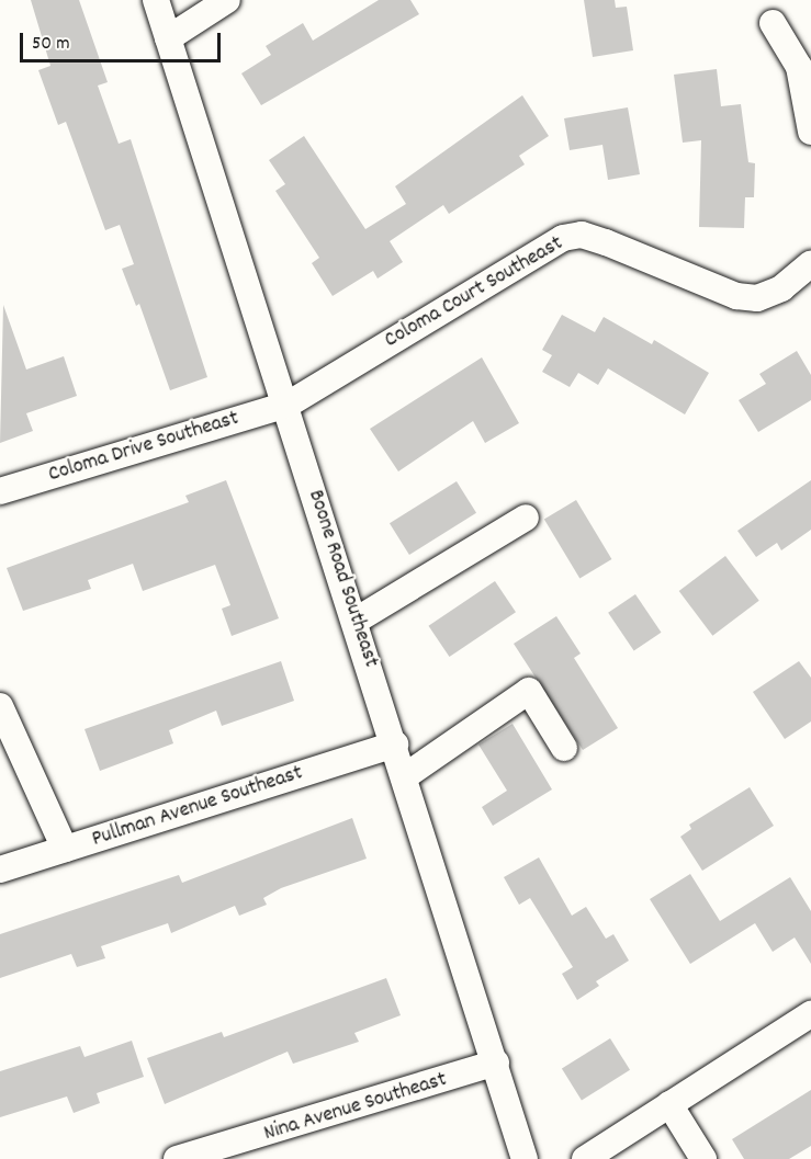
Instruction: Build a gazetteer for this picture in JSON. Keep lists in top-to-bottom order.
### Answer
{
  "streets": {
    "street": [
      "Coloma Court Southeast",
      "Coloma Drive Southeast",
      "Boone Road Southeast",
      "Pullman Avenue Southeast",
      "Nina Avenue Southeast"
    ]
  },
  "crossings": [
    ["Coloma Court Southeast", "Coloma Drive Southeast"],
    ["Coloma Court Southeast", "Boone Road Southeast"],
    ["Coloma Drive Southeast", "Boone Road Southeast"],
    ["Boone Road Southeast", "Pullman Avenue Southeast"],
    ["Boone Road Southeast", "Nina Avenue Southeast"]
  ],
  "scale_bar": "50 m"
}
